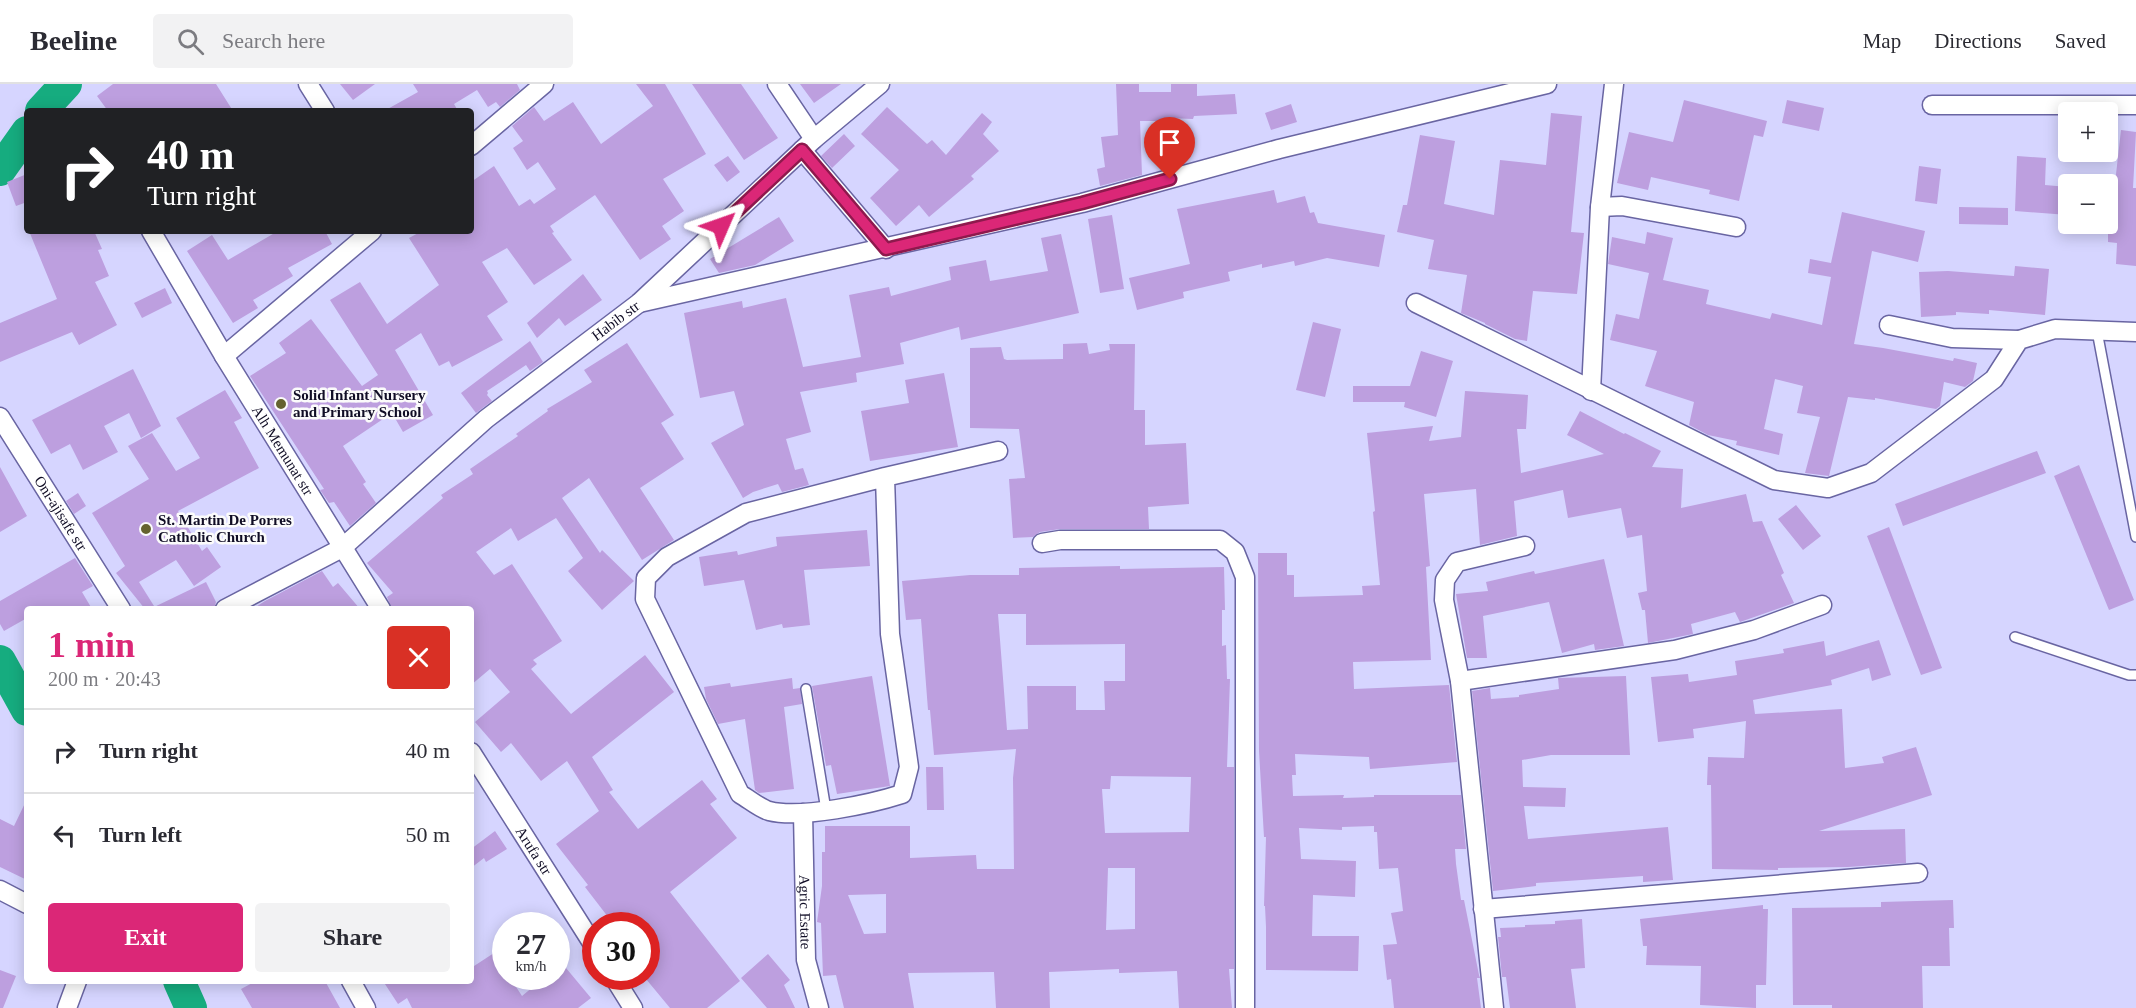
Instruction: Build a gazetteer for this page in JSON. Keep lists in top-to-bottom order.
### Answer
{
  "streets": {
    "street": [
      "Habib str",
      "Alh Memunat str",
      "Oni-ajisafe str",
      "Arufa str",
      "Agric Estate"
    ]
  },
  "crossings": [
    ["Habib str", "Alh Memunat str"]
  ],
  "places": ["Solid Infant Nursery and Primary School", "St. Martin De Porres Catholic Church"],
  "page": {
    "header": "Beeline",
    "search": "Search here",
    "nav": ["Map", "Directions", "Saved"],
    "map_buttons": ["+", "−"],
    "turn": ["40 m", "Turn right"],
    "heading": ["1 min", "200 m · 20:43"],
    "list": [
      {
        "name": "Turn right",
        "value": "40 m"
      },
      {
        "name": "Turn left",
        "value": "50 m"
      }
    ],
    "buttons": ["Exit", "Share"],
    "speed": "27 km/h",
    "limit": "30"
  }
}
